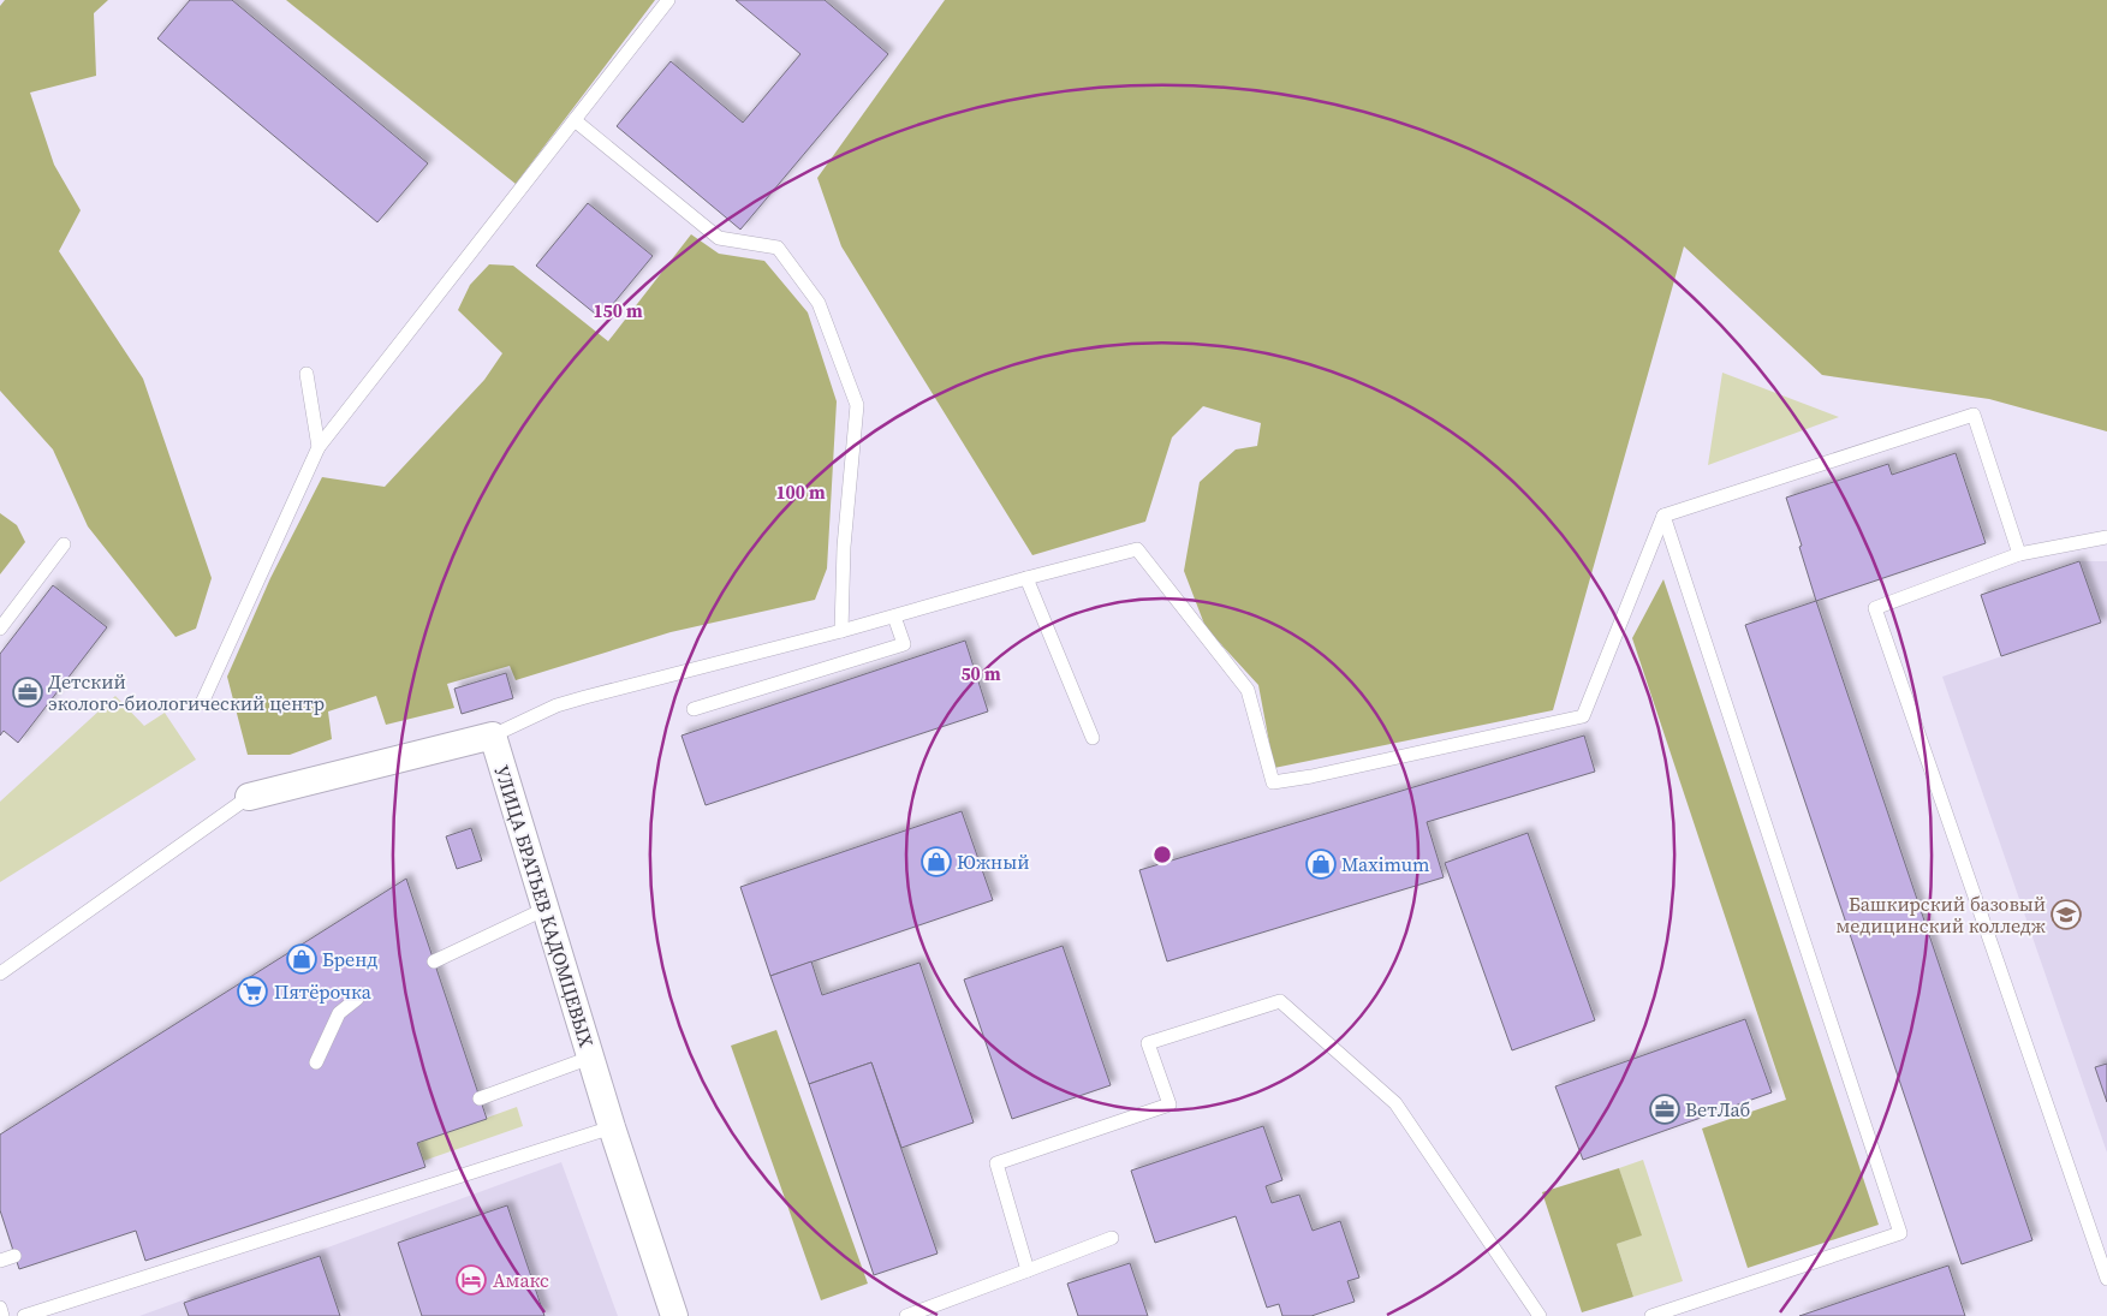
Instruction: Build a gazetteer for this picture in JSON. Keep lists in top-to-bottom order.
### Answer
{
  "streets": {
    "street": ["УЛИЦА БРАТЬЕВ КАДОМЦЕВЫХ"]
  },
  "places": {
    "office": ["Детский эколого-биологический центр", "ВетЛаб"],
    "shop": ["Южный", "Maximum", "Бренд"],
    "school or university": ["Башкирский базовый медицинский колледж"],
    "supermarket": ["Пятёрочка"],
    "hotel": ["Амакс"]
  },
  "rings": ["150 m", "100 m", "50 m"]
}
